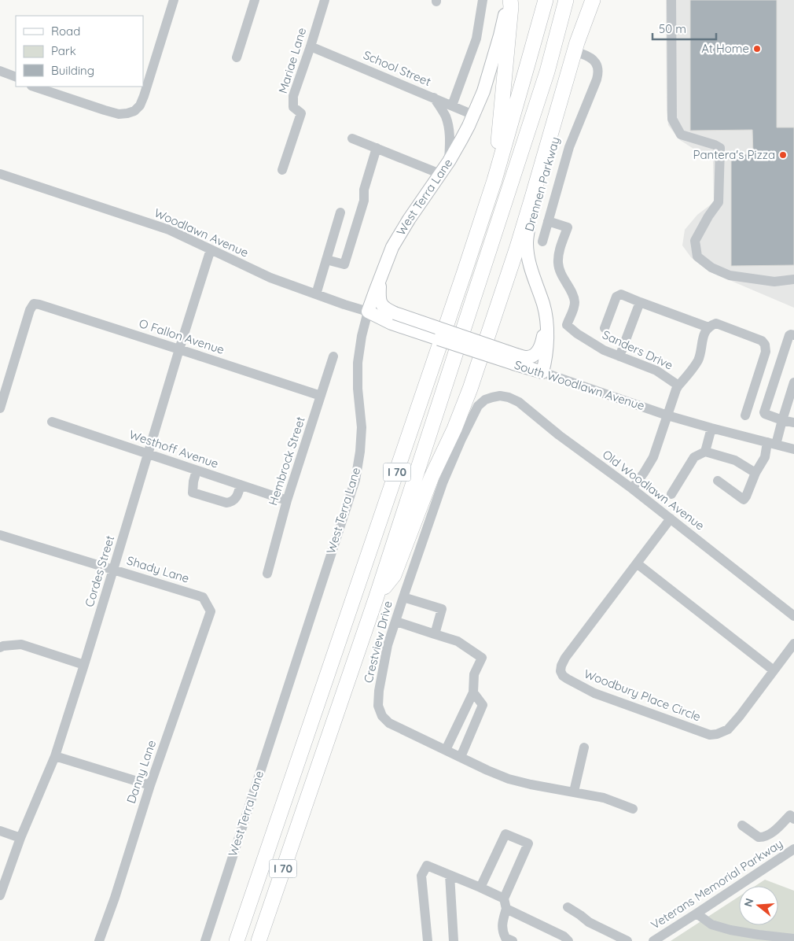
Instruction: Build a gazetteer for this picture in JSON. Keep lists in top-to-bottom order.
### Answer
{
  "streets": {
    "highway": ["I 70"],
    "main road": ["Drennen Parkway", "West Terra Lane", "South Woodlawn Avenue"],
    "street": [
      "Mariae Lane",
      "School Street",
      "Woodlawn Avenue",
      "O Fallon Avenue",
      "Sanders Drive",
      "Westhoff Avenue",
      "Hembrock Street",
      "Old Woodlawn Avenue",
      "Shady Lane",
      "Cordes Street",
      "Crestview Drive",
      "Woodbury Place Circle",
      "Danny Lane",
      "Veterans Memorial Parkway"
    ]
  },
  "crossings": [
    ["Mariae Lane", "School Street"],
    ["School Street", "West Terra Lane"],
    ["Drennen Parkway", "South Woodlawn Avenue"],
    ["West Terra Lane", "Woodlawn Avenue"],
    ["West Terra Lane", "South Woodlawn Avenue"],
    ["Woodlawn Avenue", "South Woodlawn Avenue"],
    ["Woodlawn Avenue", "Cordes Street"],
    ["O Fallon Avenue", "Hembrock Street"],
    ["O Fallon Avenue", "Cordes Street"],
    ["Westhoff Avenue", "Hembrock Street"],
    ["Westhoff Avenue", "Cordes Street"],
    ["Old Woodlawn Avenue", "Crestview Drive"],
    ["Old Woodlawn Avenue", "Woodbury Place Circle"],
    ["Shady Lane", "Cordes Street"],
    ["Shady Lane", "Danny Lane"]
  ],
  "places": ["At Home", "Pantera's Pizza"],
  "legend": ["Road", "Park", "Building"],
  "scale_bar": "50 m",
  "north": "left"
}
